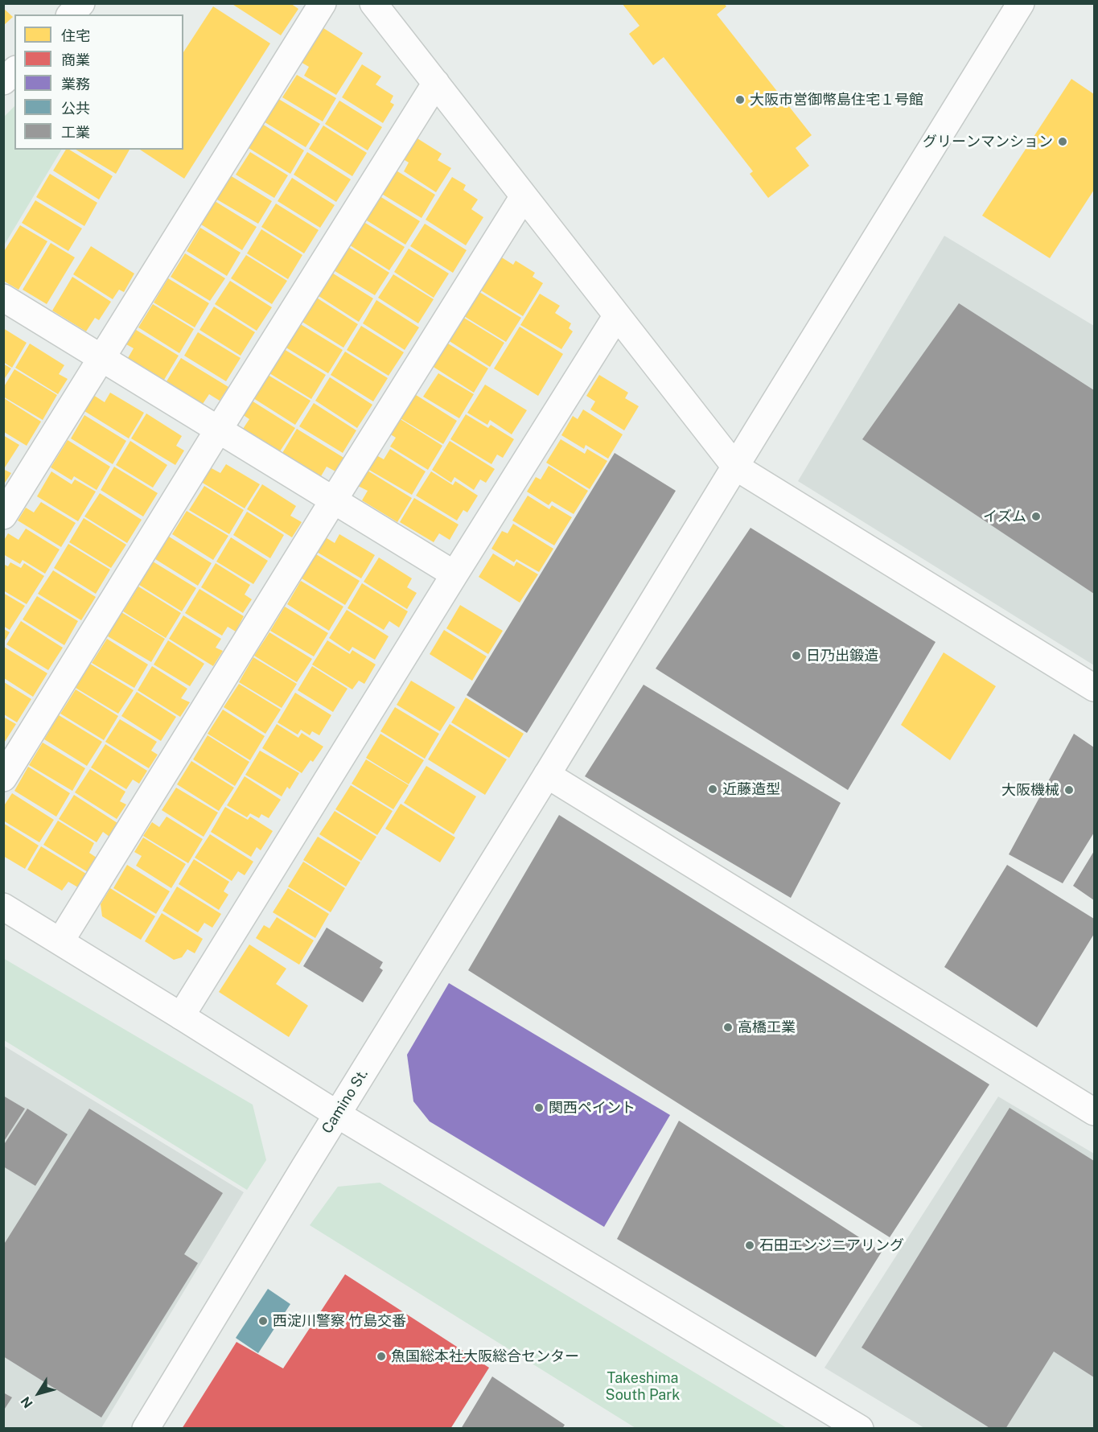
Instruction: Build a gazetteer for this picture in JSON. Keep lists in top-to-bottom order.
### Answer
{
  "streets": {
    "street": ["Camino St."]
  },
  "parks": ["Takeshima South Park"],
  "places": [
    "大阪市営御幣島住宅１号館",
    "グリーンマンション",
    "イズム",
    "日乃出鍛造",
    "近藤造型",
    "大阪機械",
    "高橋工業",
    "関西ペイント",
    "石田エンジニアリング",
    "西淀川警察 竹島交番",
    "魚国総本社大阪総合センター"
  ],
  "legend": [
    "住宅",
    "商業",
    "業務",
    "公共",
    "工業"
  ],
  "north": "bottom left"
}
